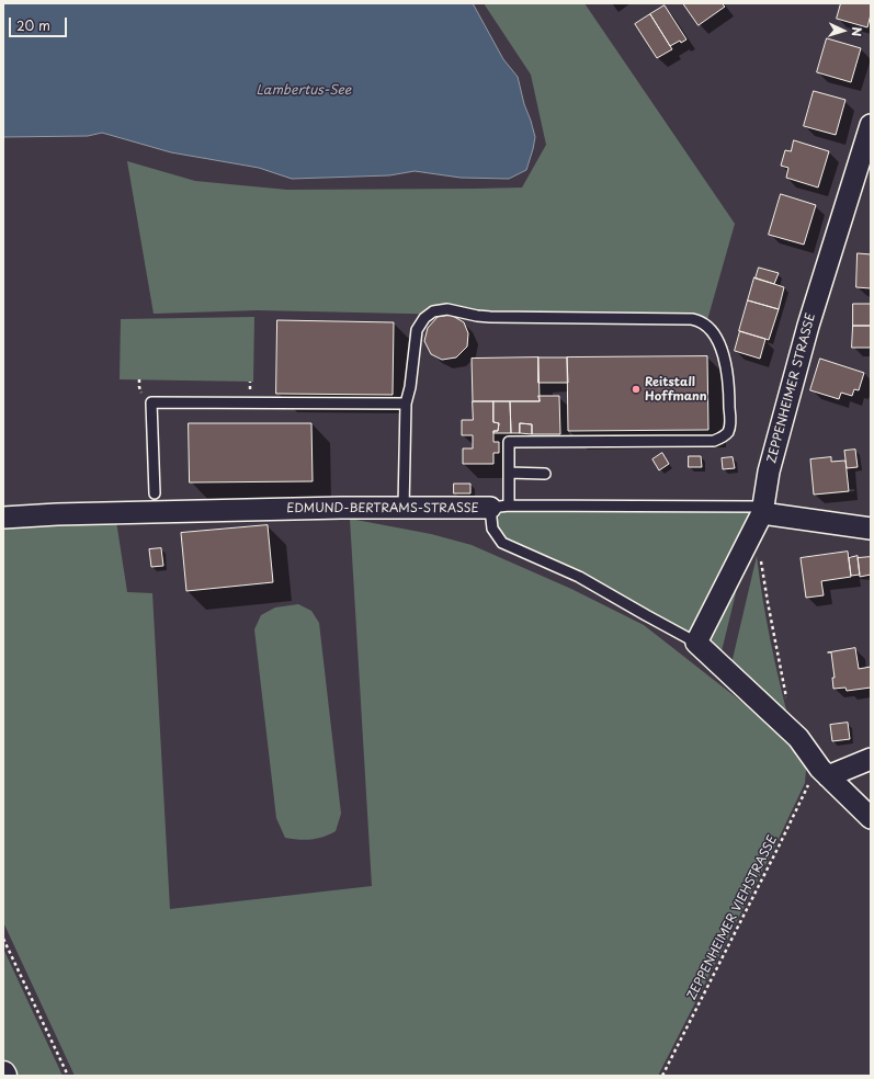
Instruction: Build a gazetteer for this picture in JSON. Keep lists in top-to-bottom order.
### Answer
{
  "streets": {
    "street": ["ZEPPENHEIMER STRASSE", "EDMUND-BERTRAMS-STRASSE"],
    "path": ["ZEPPENHEIMER VIEHSTRASSE"]
  },
  "crossings": [
    ["ZEPPENHEIMER STRASSE", "EDMUND-BERTRAMS-STRASSE"]
  ],
  "water": ["Lambertus-See"],
  "places": ["Reitstall Hoffmann"],
  "scale_bar": "20 m",
  "north": "right"
}
